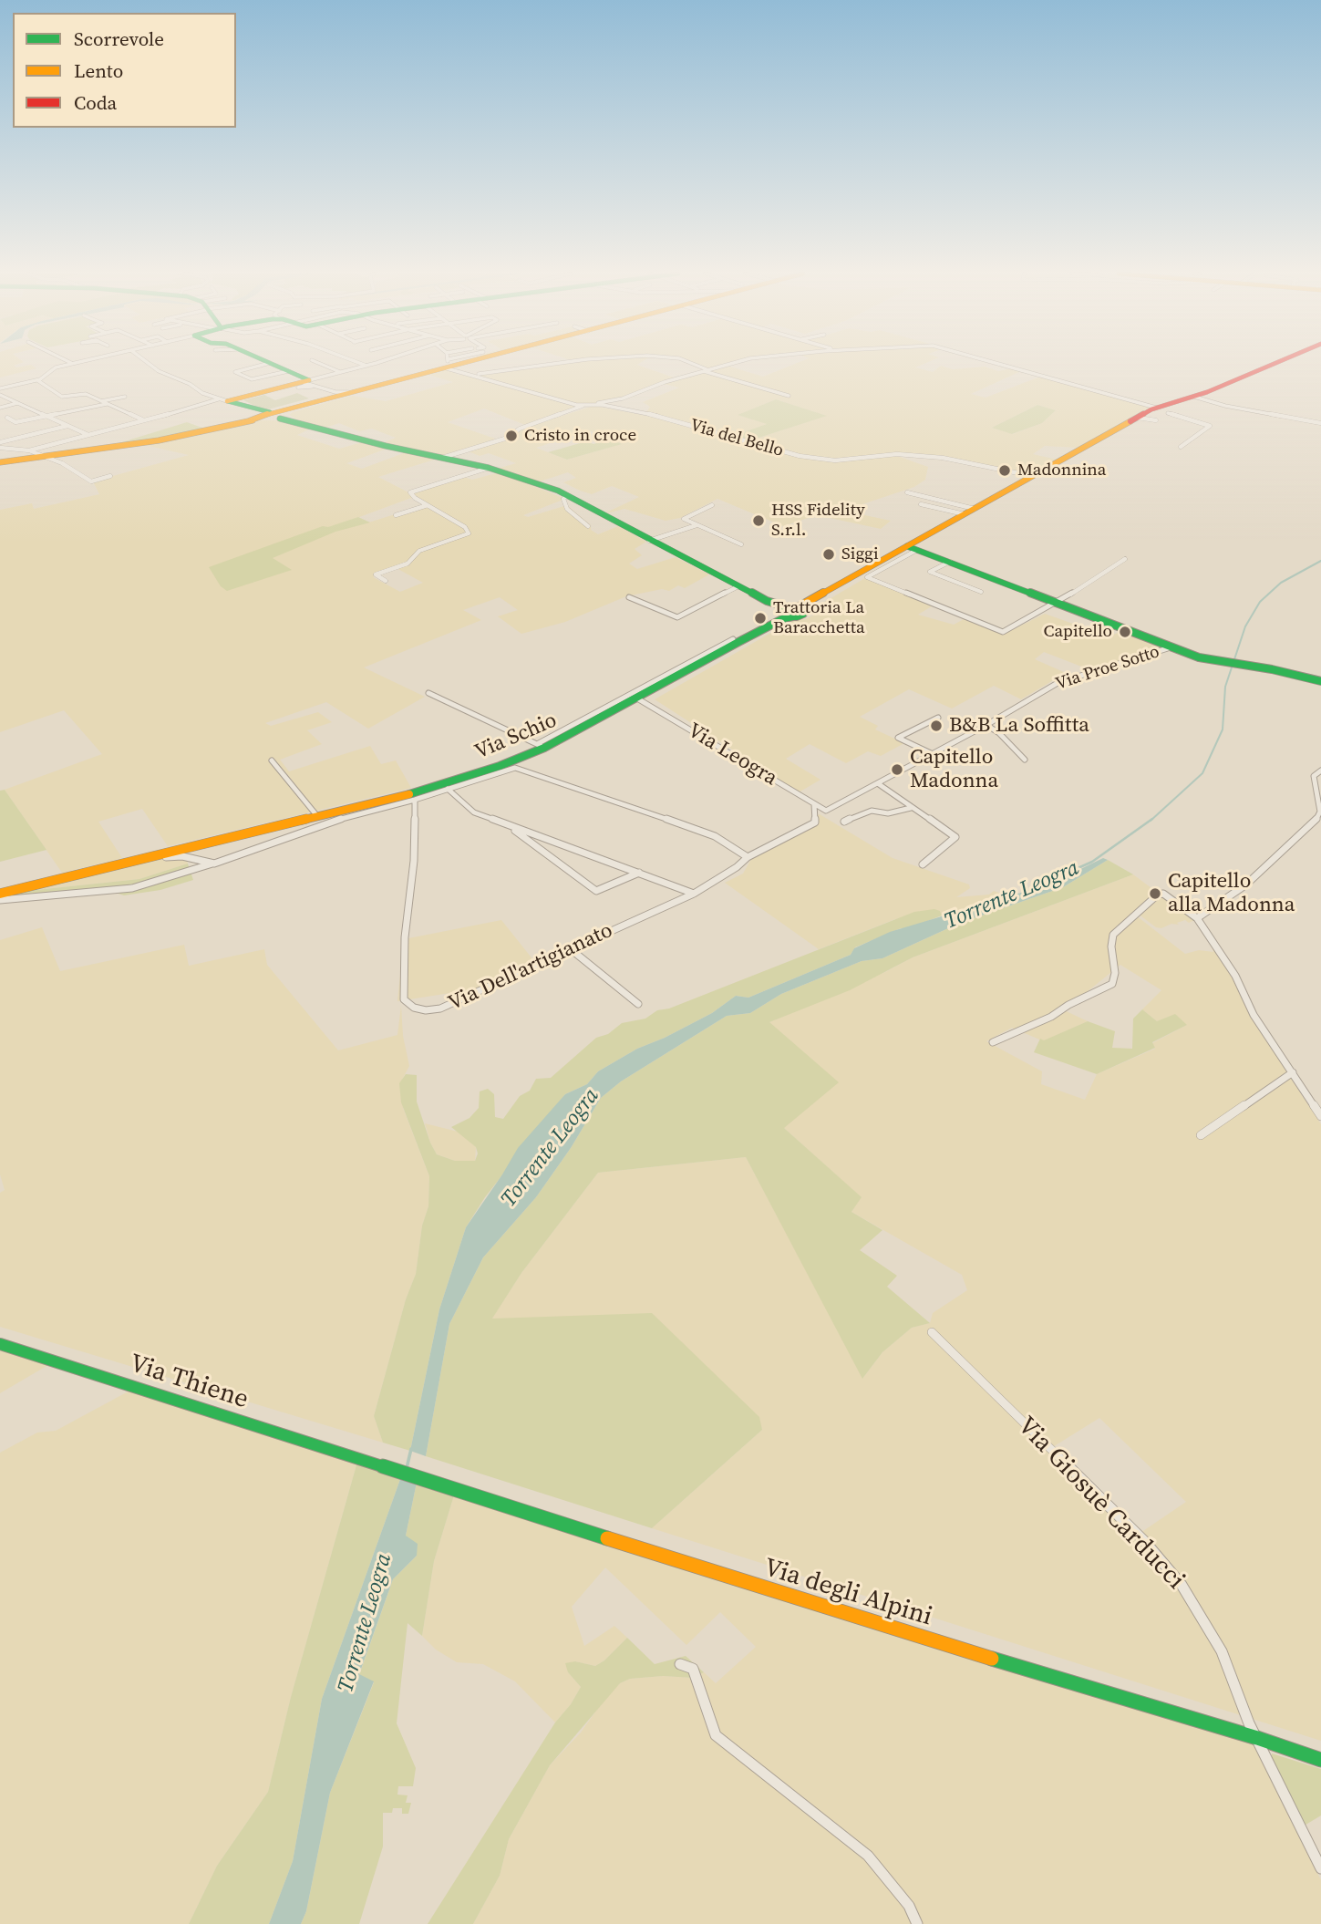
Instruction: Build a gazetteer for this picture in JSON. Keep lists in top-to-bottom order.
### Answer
{
  "streets": {
    "main road": ["Via Schio", "Via Thiene", "Via degli Alpini"],
    "street": [
      "Via del Bello",
      "Via Proe Sotto",
      "Via Leogra",
      "Via Dell'artigianato",
      "Via Giosuè Carducci"
    ]
  },
  "crossings": [
    ["Via del Bello", "Via Schio"],
    ["Via Proe Sotto", "Via Leogra"],
    ["Via Schio", "Via Leogra"],
    ["Via Schio", "Via Dell'artigianato"],
    ["Via Leogra", "Via Dell'artigianato"],
    ["Via Thiene", "Via degli Alpini"],
    ["Via Giosuè Carducci", "Via degli Alpini"]
  ],
  "water": ["Torrente Leogra"],
  "places": [
    "Cristo in croce",
    "Madonnina",
    "HSS Fidelity S.r.l.",
    "Siggi",
    "Trattoria La Baracchetta",
    "Capitello",
    "B&B La Soffitta",
    "Capitello Madonna",
    "Capitello alla Madonna"
  ],
  "legend": ["Scorrevole", "Lento", "Coda"]
}
